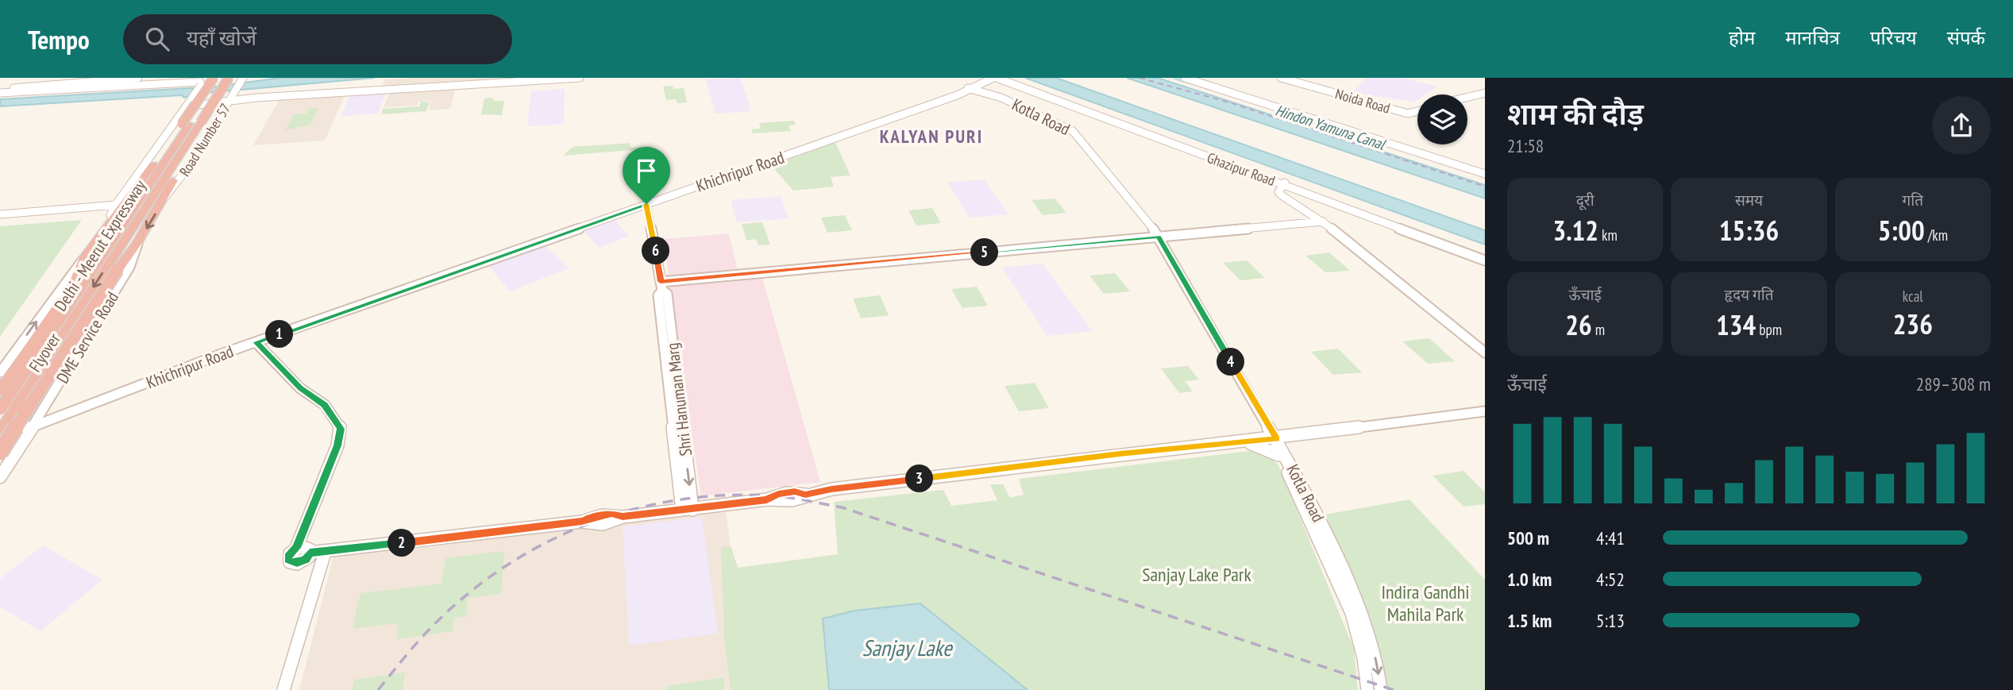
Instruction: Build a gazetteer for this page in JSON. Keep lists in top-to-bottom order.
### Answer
{
  "streets": {
    "highway": ["Delhi - Meerut Expressway", "Flyover"],
    "main road": ["Noida Road", "Kotla Road", "Khichripur Road"],
    "street": [
      "Road Number 57",
      "Ghazipur Road",
      "DME Service Road",
      "Shri Hanuman Marg"
    ]
  },
  "crossings": [
    ["Kotla Road", "Khichripur Road"],
    ["Road Number 57", "Flyover"],
    ["Ghazipur Road", "Khichripur Road"],
    ["Khichripur Road", "DME Service Road"],
    ["Khichripur Road", "Shri Hanuman Marg"],
    ["Delhi - Meerut Expressway", "Flyover"],
    ["DME Service Road", "Flyover"]
  ],
  "districts": ["KALYAN PURI"],
  "water": ["Hindon Yamuna Canal", "Sanjay Lake"],
  "parks": ["Sanjay Lake Park", "Indira Gandhi Mahila Park"],
  "page": {
    "header": "Tempo",
    "search": "यहाँ खोजें",
    "nav": [
      "होम",
      "मानचित्र",
      "परिचय",
      "संपर्क"
    ],
    "heading": ["शाम की दौड़", "21:58"],
    "stats": [
      ["दूरी", "3.12 km"],
      ["समय", "15:36"],
      ["गति", "5:00 /km"],
      ["ऊँचाई", "26 m"],
      ["हृदय गति", "134 bpm"],
      ["kcal", "236"]
    ],
    "pins": [
      "6",
      "5",
      "1",
      "4",
      "3",
      "2"
    ],
    "chart": ["ऊँचाई", "289–308 m"],
    "list": [
      {
        "name": "500 m",
        "note": "4:41"
      },
      {
        "name": "1.0 km",
        "note": "4:52"
      },
      {
        "name": "1.5 km",
        "note": "5:13"
      }
    ]
  }
}
